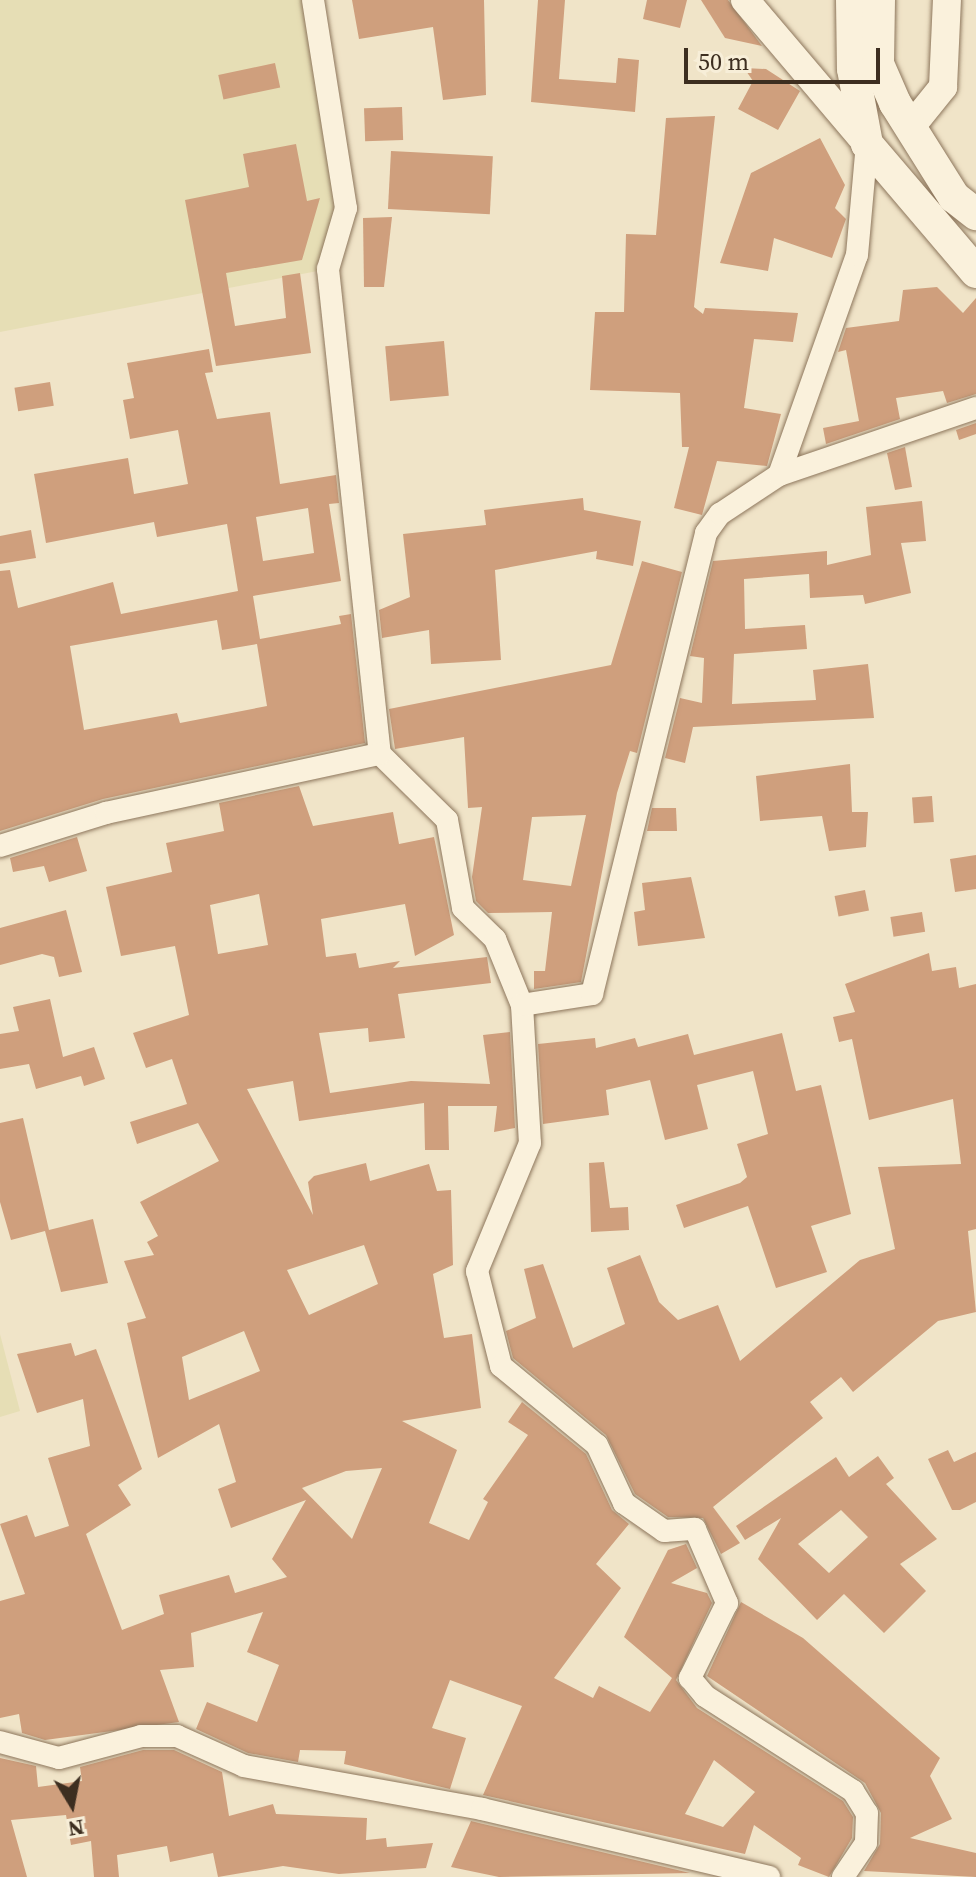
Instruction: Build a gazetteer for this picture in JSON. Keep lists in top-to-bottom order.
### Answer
{
  "scale_bar": "50 m",
  "north": "bottom"
}
